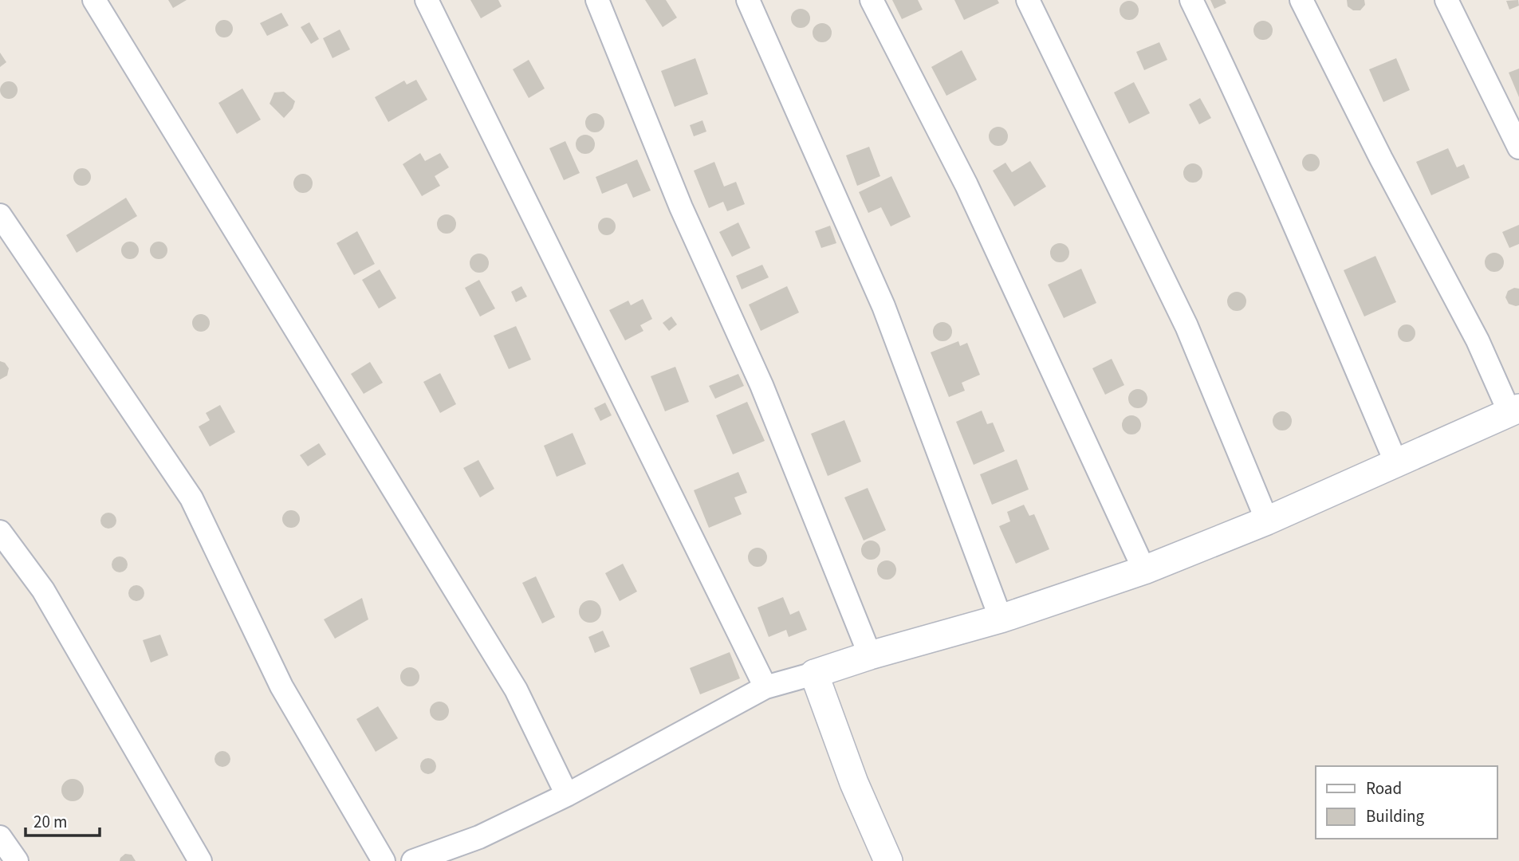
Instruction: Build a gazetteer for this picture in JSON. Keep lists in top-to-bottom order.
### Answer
{
  "legend": ["Road", "Building"],
  "scale_bar": "20 m"
}
